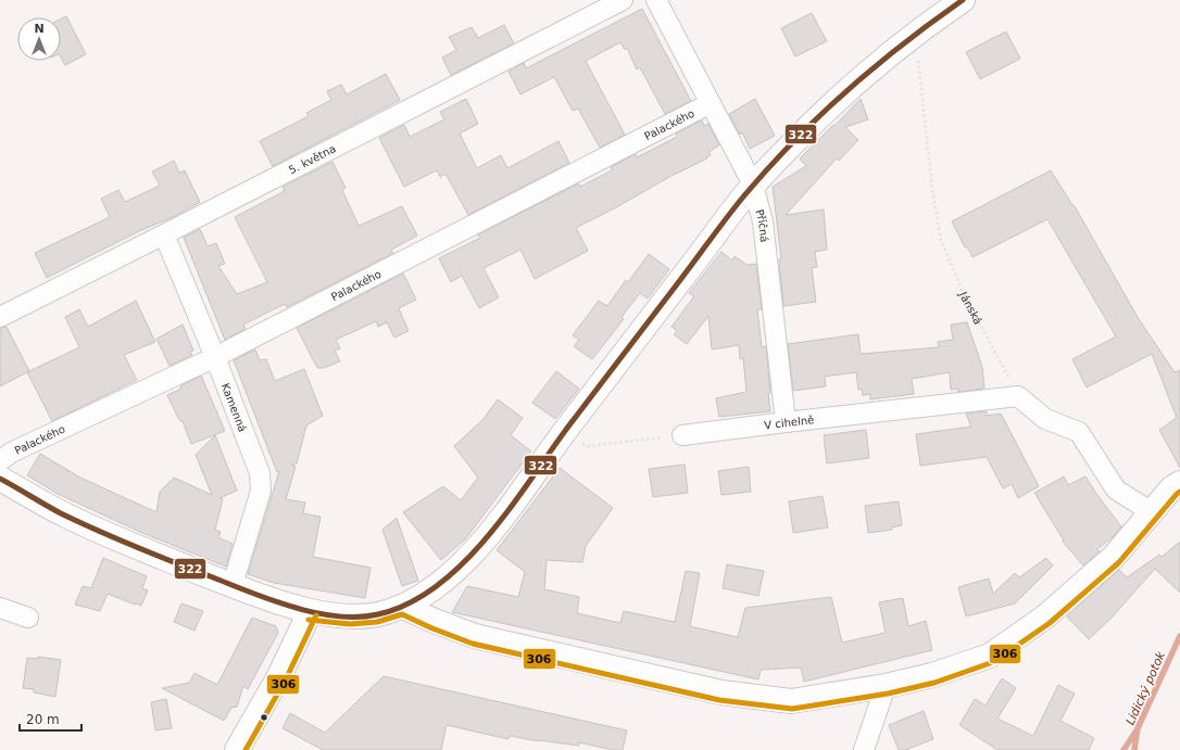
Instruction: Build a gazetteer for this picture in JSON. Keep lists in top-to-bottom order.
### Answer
{
  "streets": {
    "street": [
      "Palackého",
      "5. května",
      "Příčná",
      "Kamenná",
      "V cihelně"
    ],
    "path": ["Jánská"]
  },
  "crossings": [
    ["Palackého", "Příčná"],
    ["Palackého", "Kamenná"],
    ["5. května", "Kamenná"],
    ["Příčná", "V cihelně"],
    ["Jánská", "V cihelně"]
  ],
  "water": ["Lidický potok"],
  "lines": ["transit line 322", "transit line 306"],
  "scale_bar": "20 m",
  "north": "top"
}
